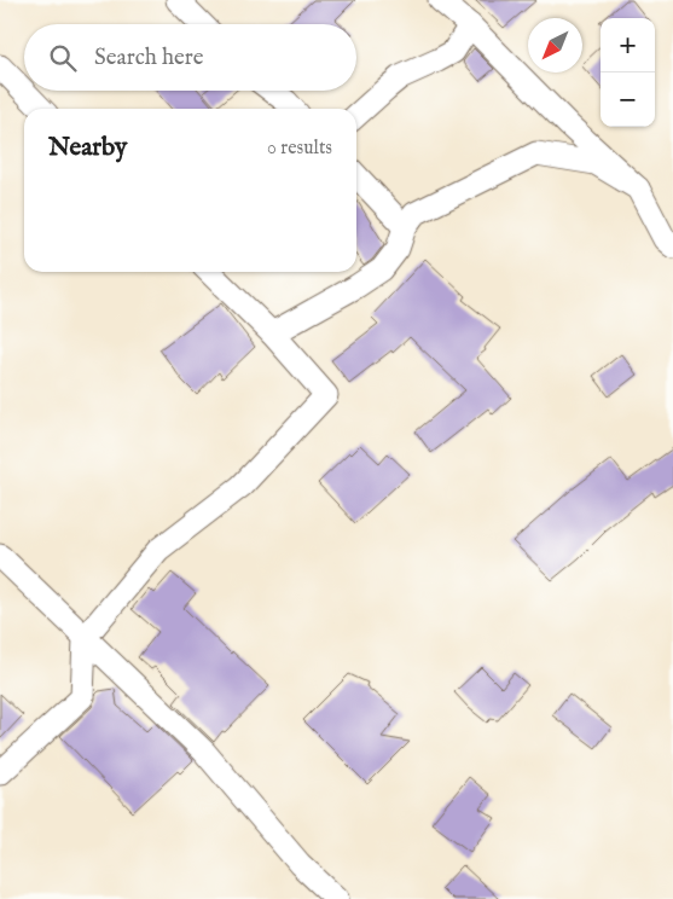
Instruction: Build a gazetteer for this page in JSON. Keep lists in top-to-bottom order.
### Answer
{
  "north": "bottom left",
  "page": {
    "map_buttons": ["+", "−"],
    "search": "Search here",
    "heading": ["Nearby", "0 results"]
  }
}
